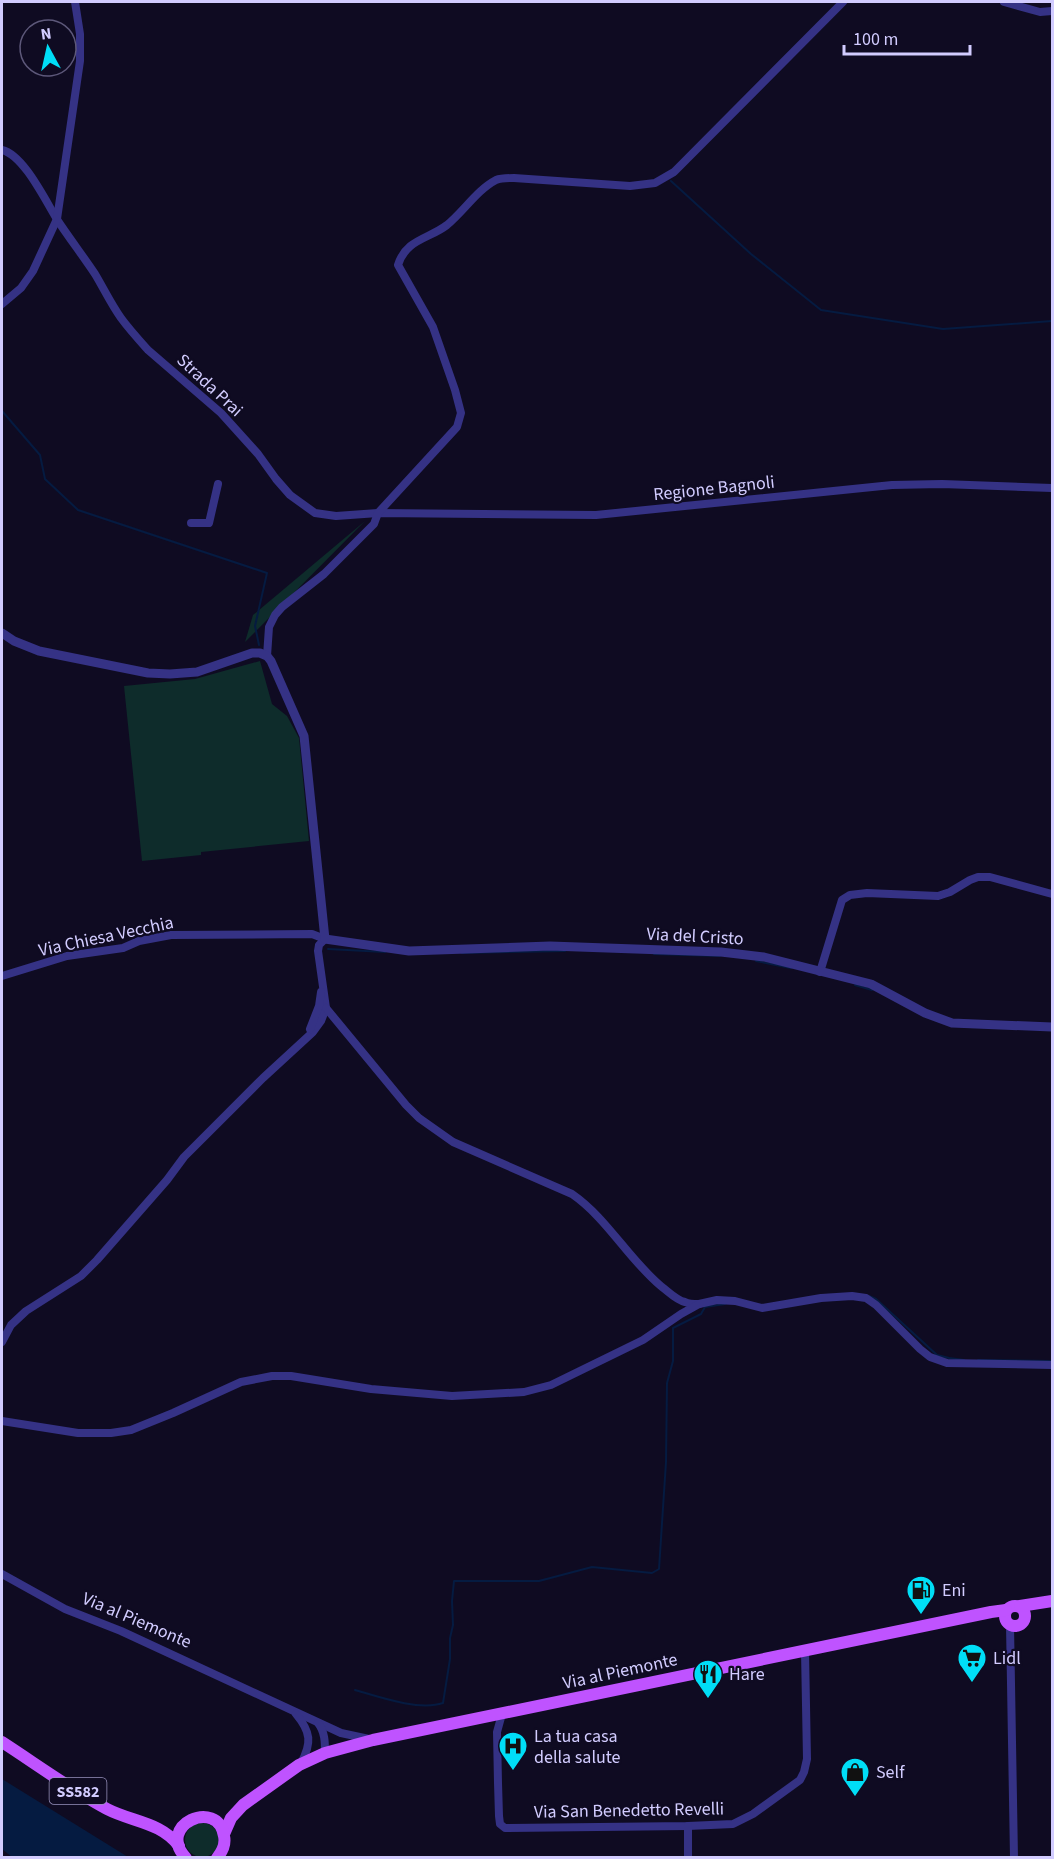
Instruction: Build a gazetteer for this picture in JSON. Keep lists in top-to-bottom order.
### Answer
{
  "streets": {
    "main road": ["Via al Piemonte", "SS582"],
    "street": [
      "Strada Prai",
      "Regione Bagnoli",
      "Via Chiesa Vecchia",
      "Via del Cristo",
      "Via San Benedetto Revelli"
    ]
  },
  "crossings": [
    ["Strada Prai", "Regione Bagnoli"],
    ["Via Chiesa Vecchia", "Via del Cristo"],
    ["Via al Piemonte", "SS582"],
    ["Via al Piemonte", "Via San Benedetto Revelli"]
  ],
  "places": {
    "fuel station": ["Eni"],
    "supermarket": ["Lidl"],
    "restaurant": ["Hare"],
    "hospital": ["La tua casa della salute"],
    "shop": ["Self"]
  },
  "scale_bar": "100 m",
  "north": "top"
}
